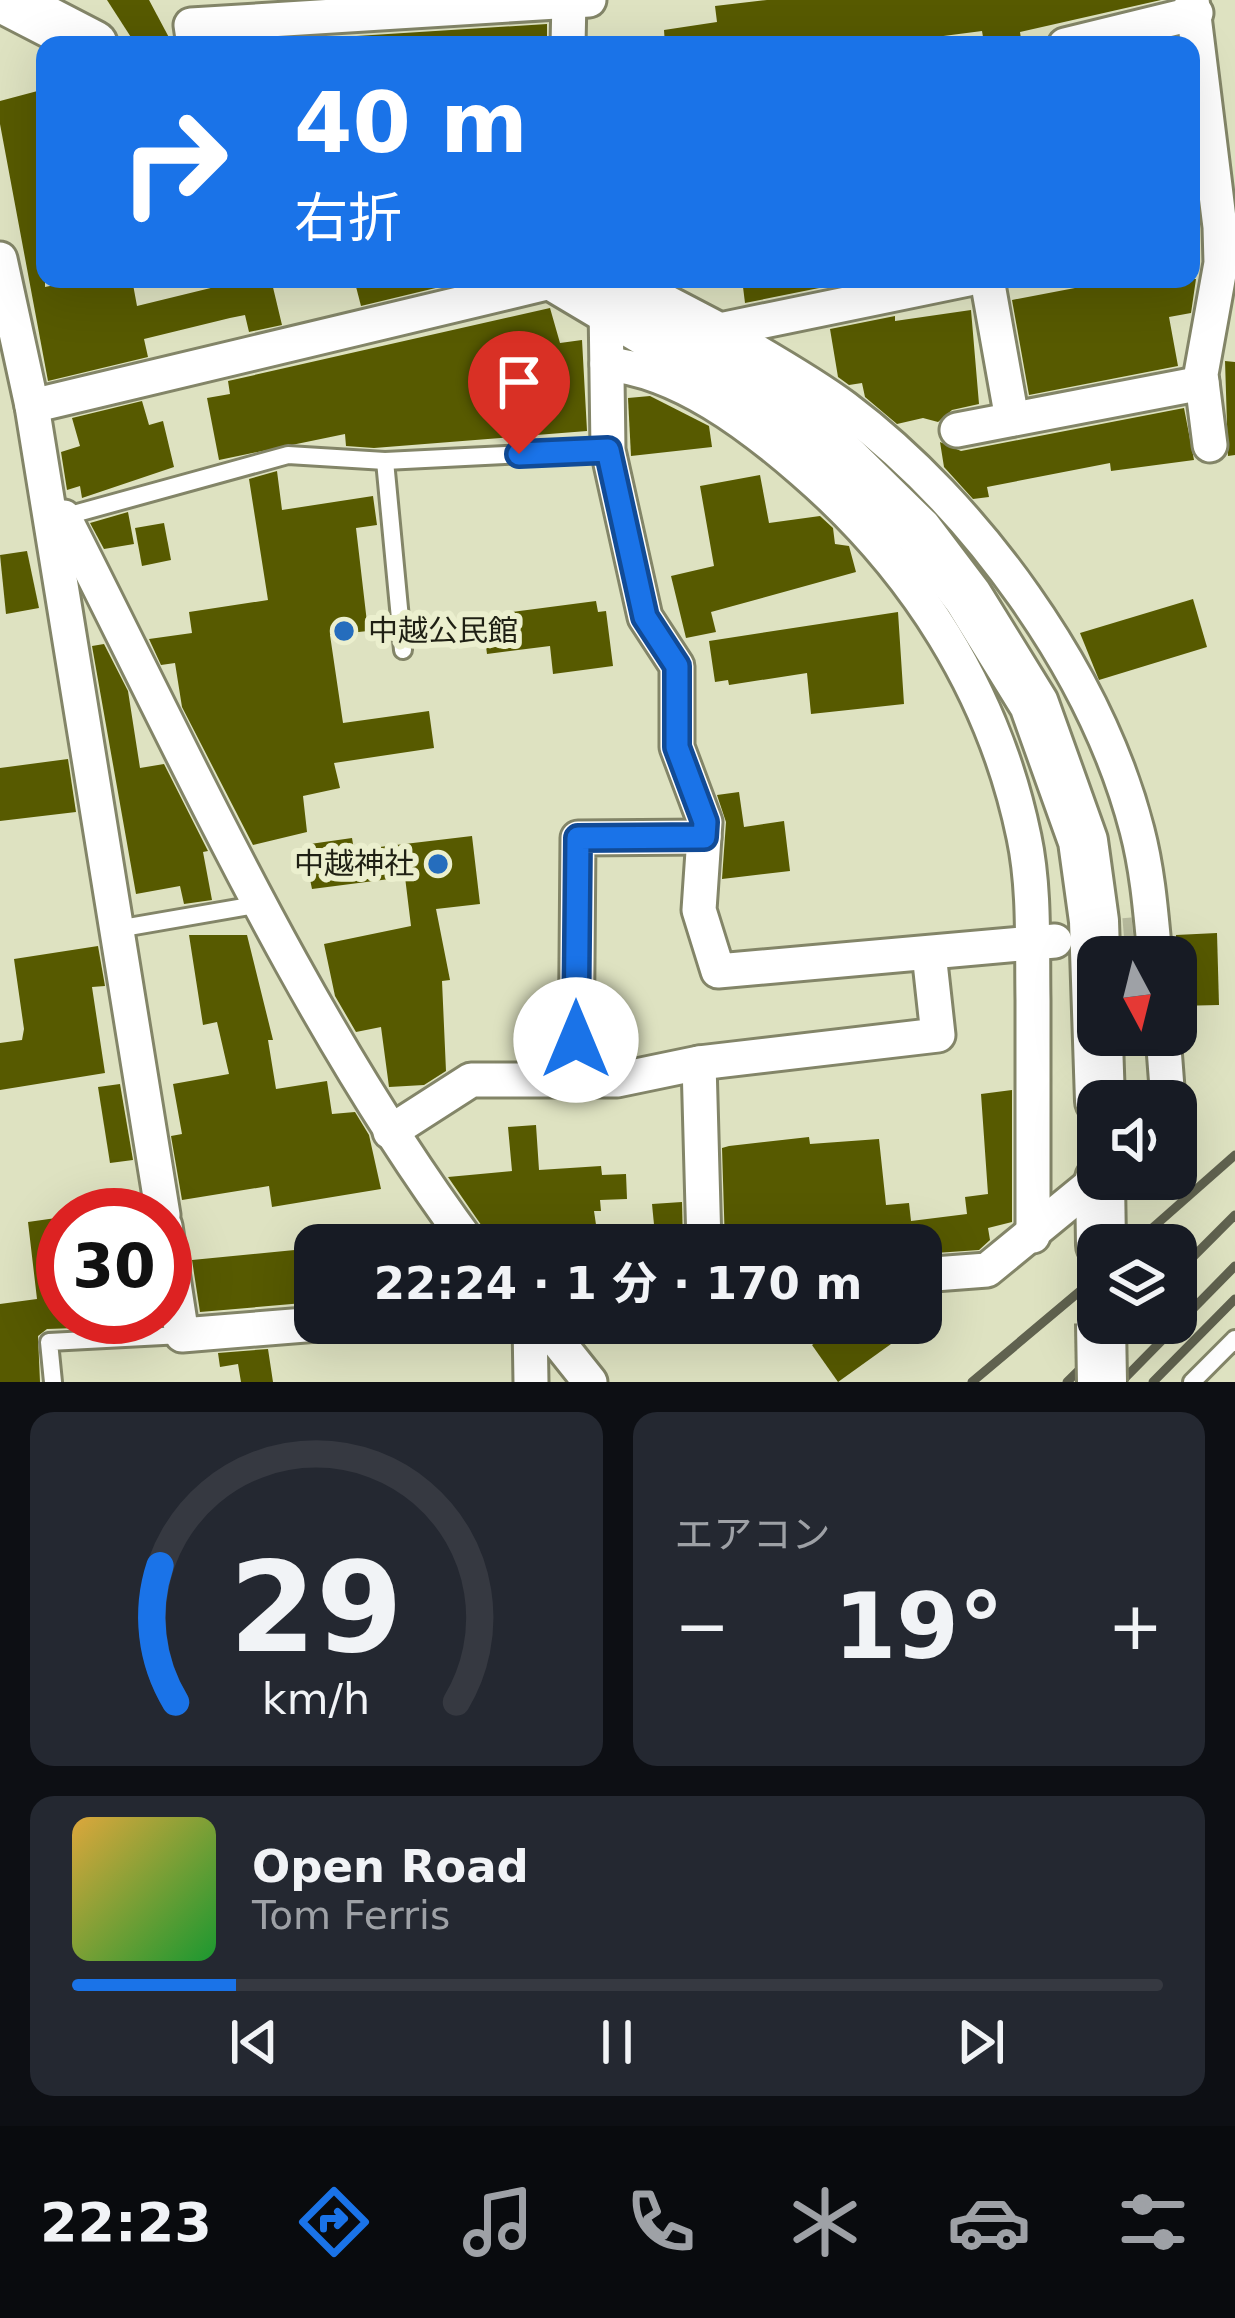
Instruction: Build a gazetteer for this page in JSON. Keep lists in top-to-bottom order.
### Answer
{
  "places": ["中越公民館", "中越神社"],
  "north": "bottom",
  "page": {
    "turn": ["40 m", "右折"],
    "limit": "30",
    "trip": "22:24 · 1 分 · 170 m",
    "tile": "エアコン",
    "heat": ["−", "19°", "+"],
    "song": ["Open Road", "Tom Ferris"],
    "tabs": "22:23",
    "gauge": ["29", "km/h"]
  }
}
